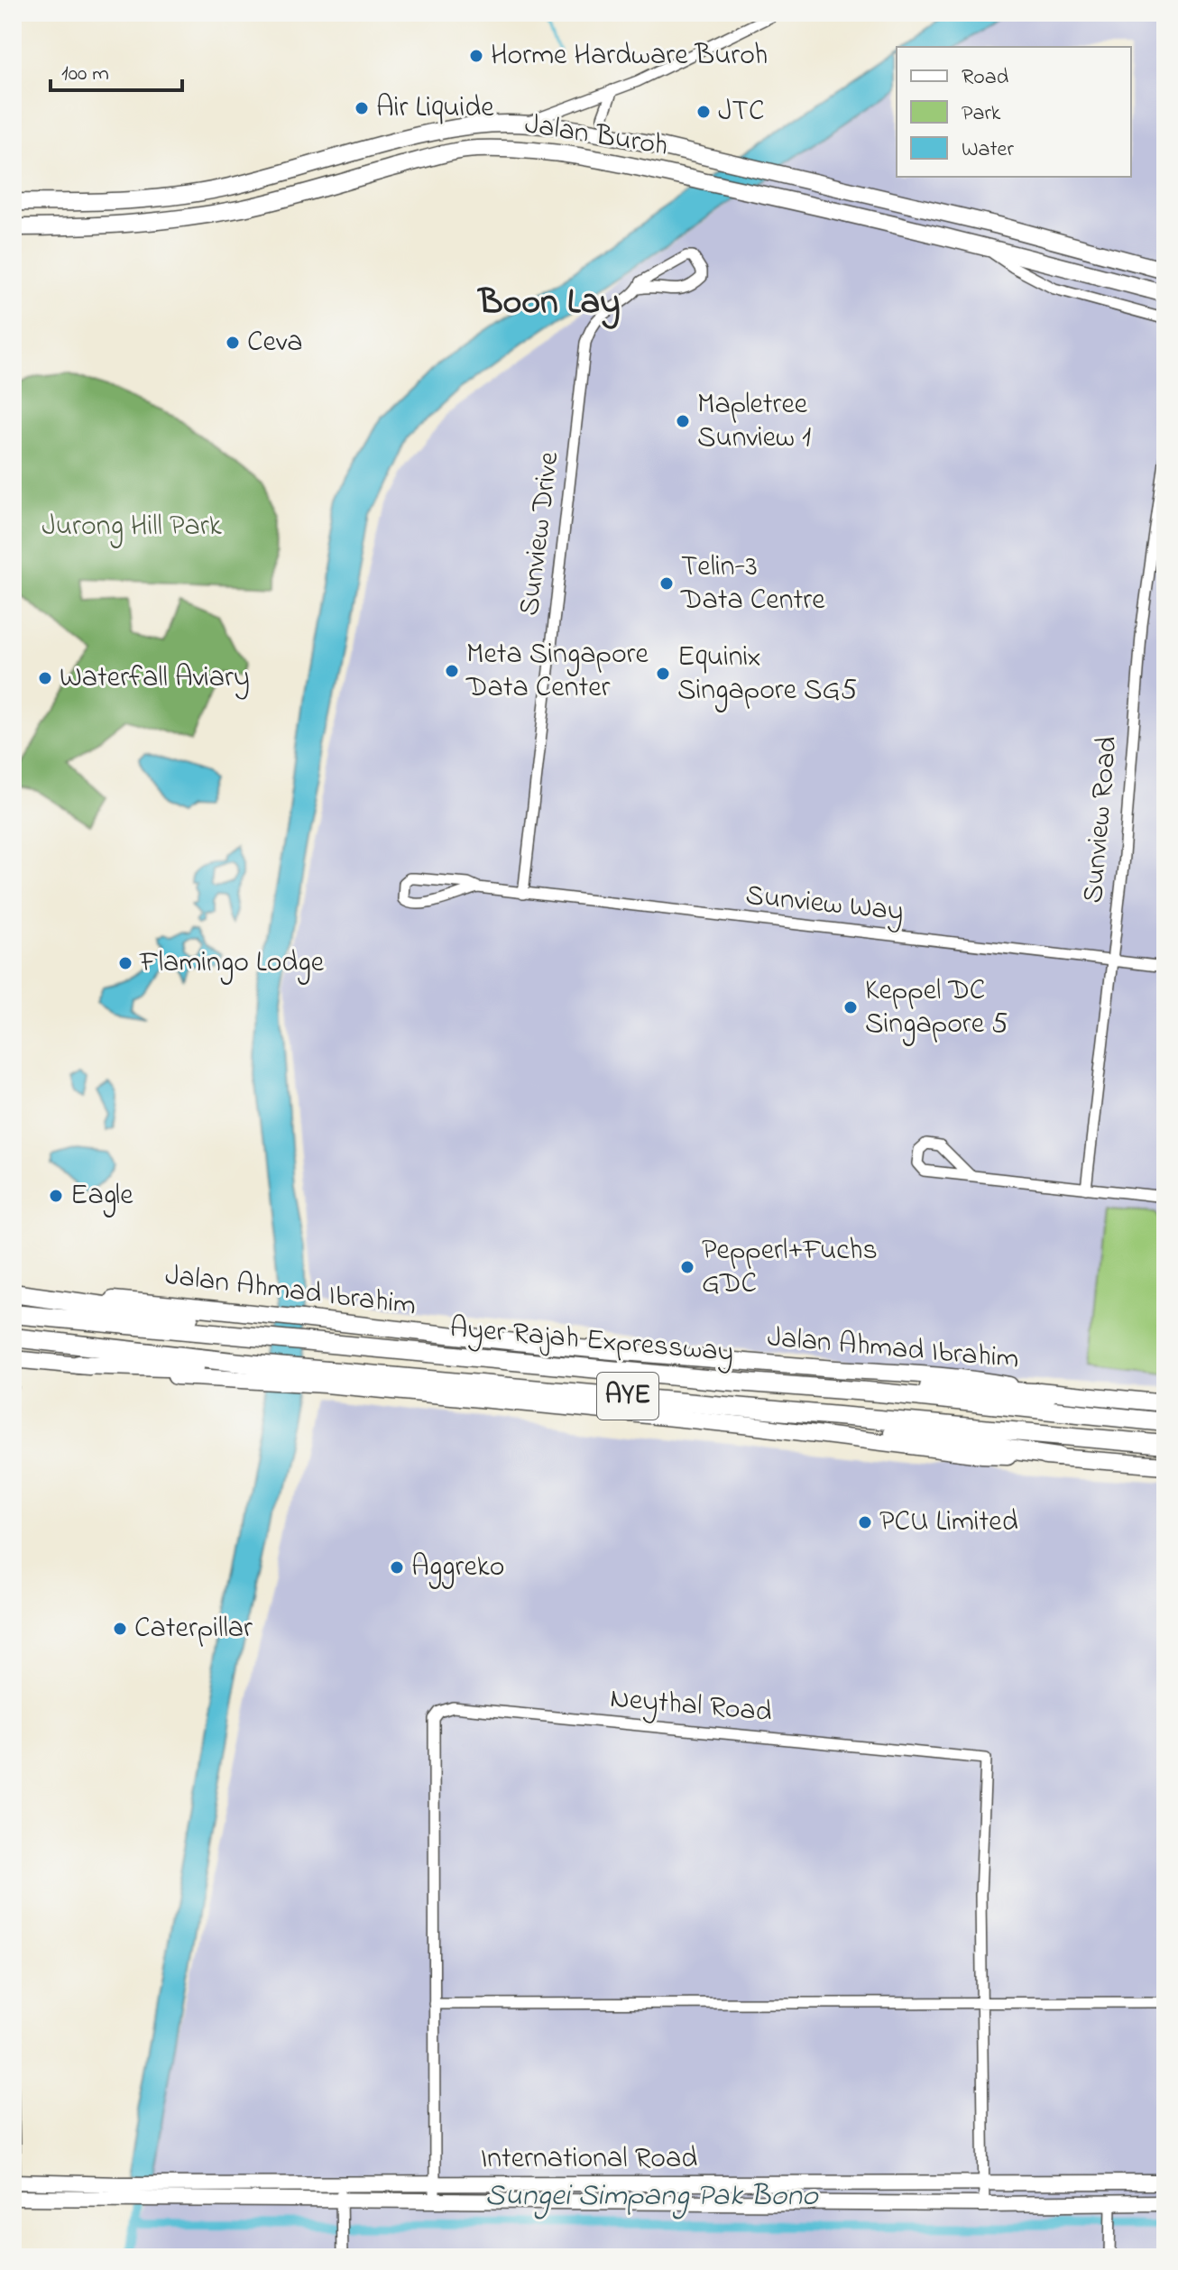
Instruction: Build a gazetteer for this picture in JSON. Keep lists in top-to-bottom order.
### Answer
{
  "streets": {
    "highway": ["Ayer Rajah Expressway", "AYE"],
    "main road": ["Jalan Buroh", "Jalan Ahmad Ibrahim", "International Road"],
    "street": [
      "Sunview Drive",
      "Sunview Road",
      "Sunview Way",
      "Neythal Road"
    ]
  },
  "crossings": [
    ["Sunview Drive", "Sunview Way"],
    ["Sunview Road", "Sunview Way"],
    ["Neythal Road", "International Road"]
  ],
  "districts": ["Boon Lay"],
  "water": ["Sungei Simpang Pak Bono"],
  "parks": ["Jurong Hill Park"],
  "places": [
    "Horme Hardware Buroh",
    "Air Liquide",
    "JTC",
    "Ceva",
    "Mapletree Sunview 1",
    "Telin-3 Data Centre",
    "Meta Singapore Data Center",
    "Equinix Singapore SG5",
    "Waterfall Aviary",
    "Flamingo Lodge",
    "Keppel DC Singapore 5",
    "Eagle",
    "Pepperl+Fuchs GDC",
    "PCU Limited",
    "Aggreko",
    "Caterpillar"
  ],
  "legend": ["Road", "Park", "Water"],
  "scale_bar": "100 m"
}
